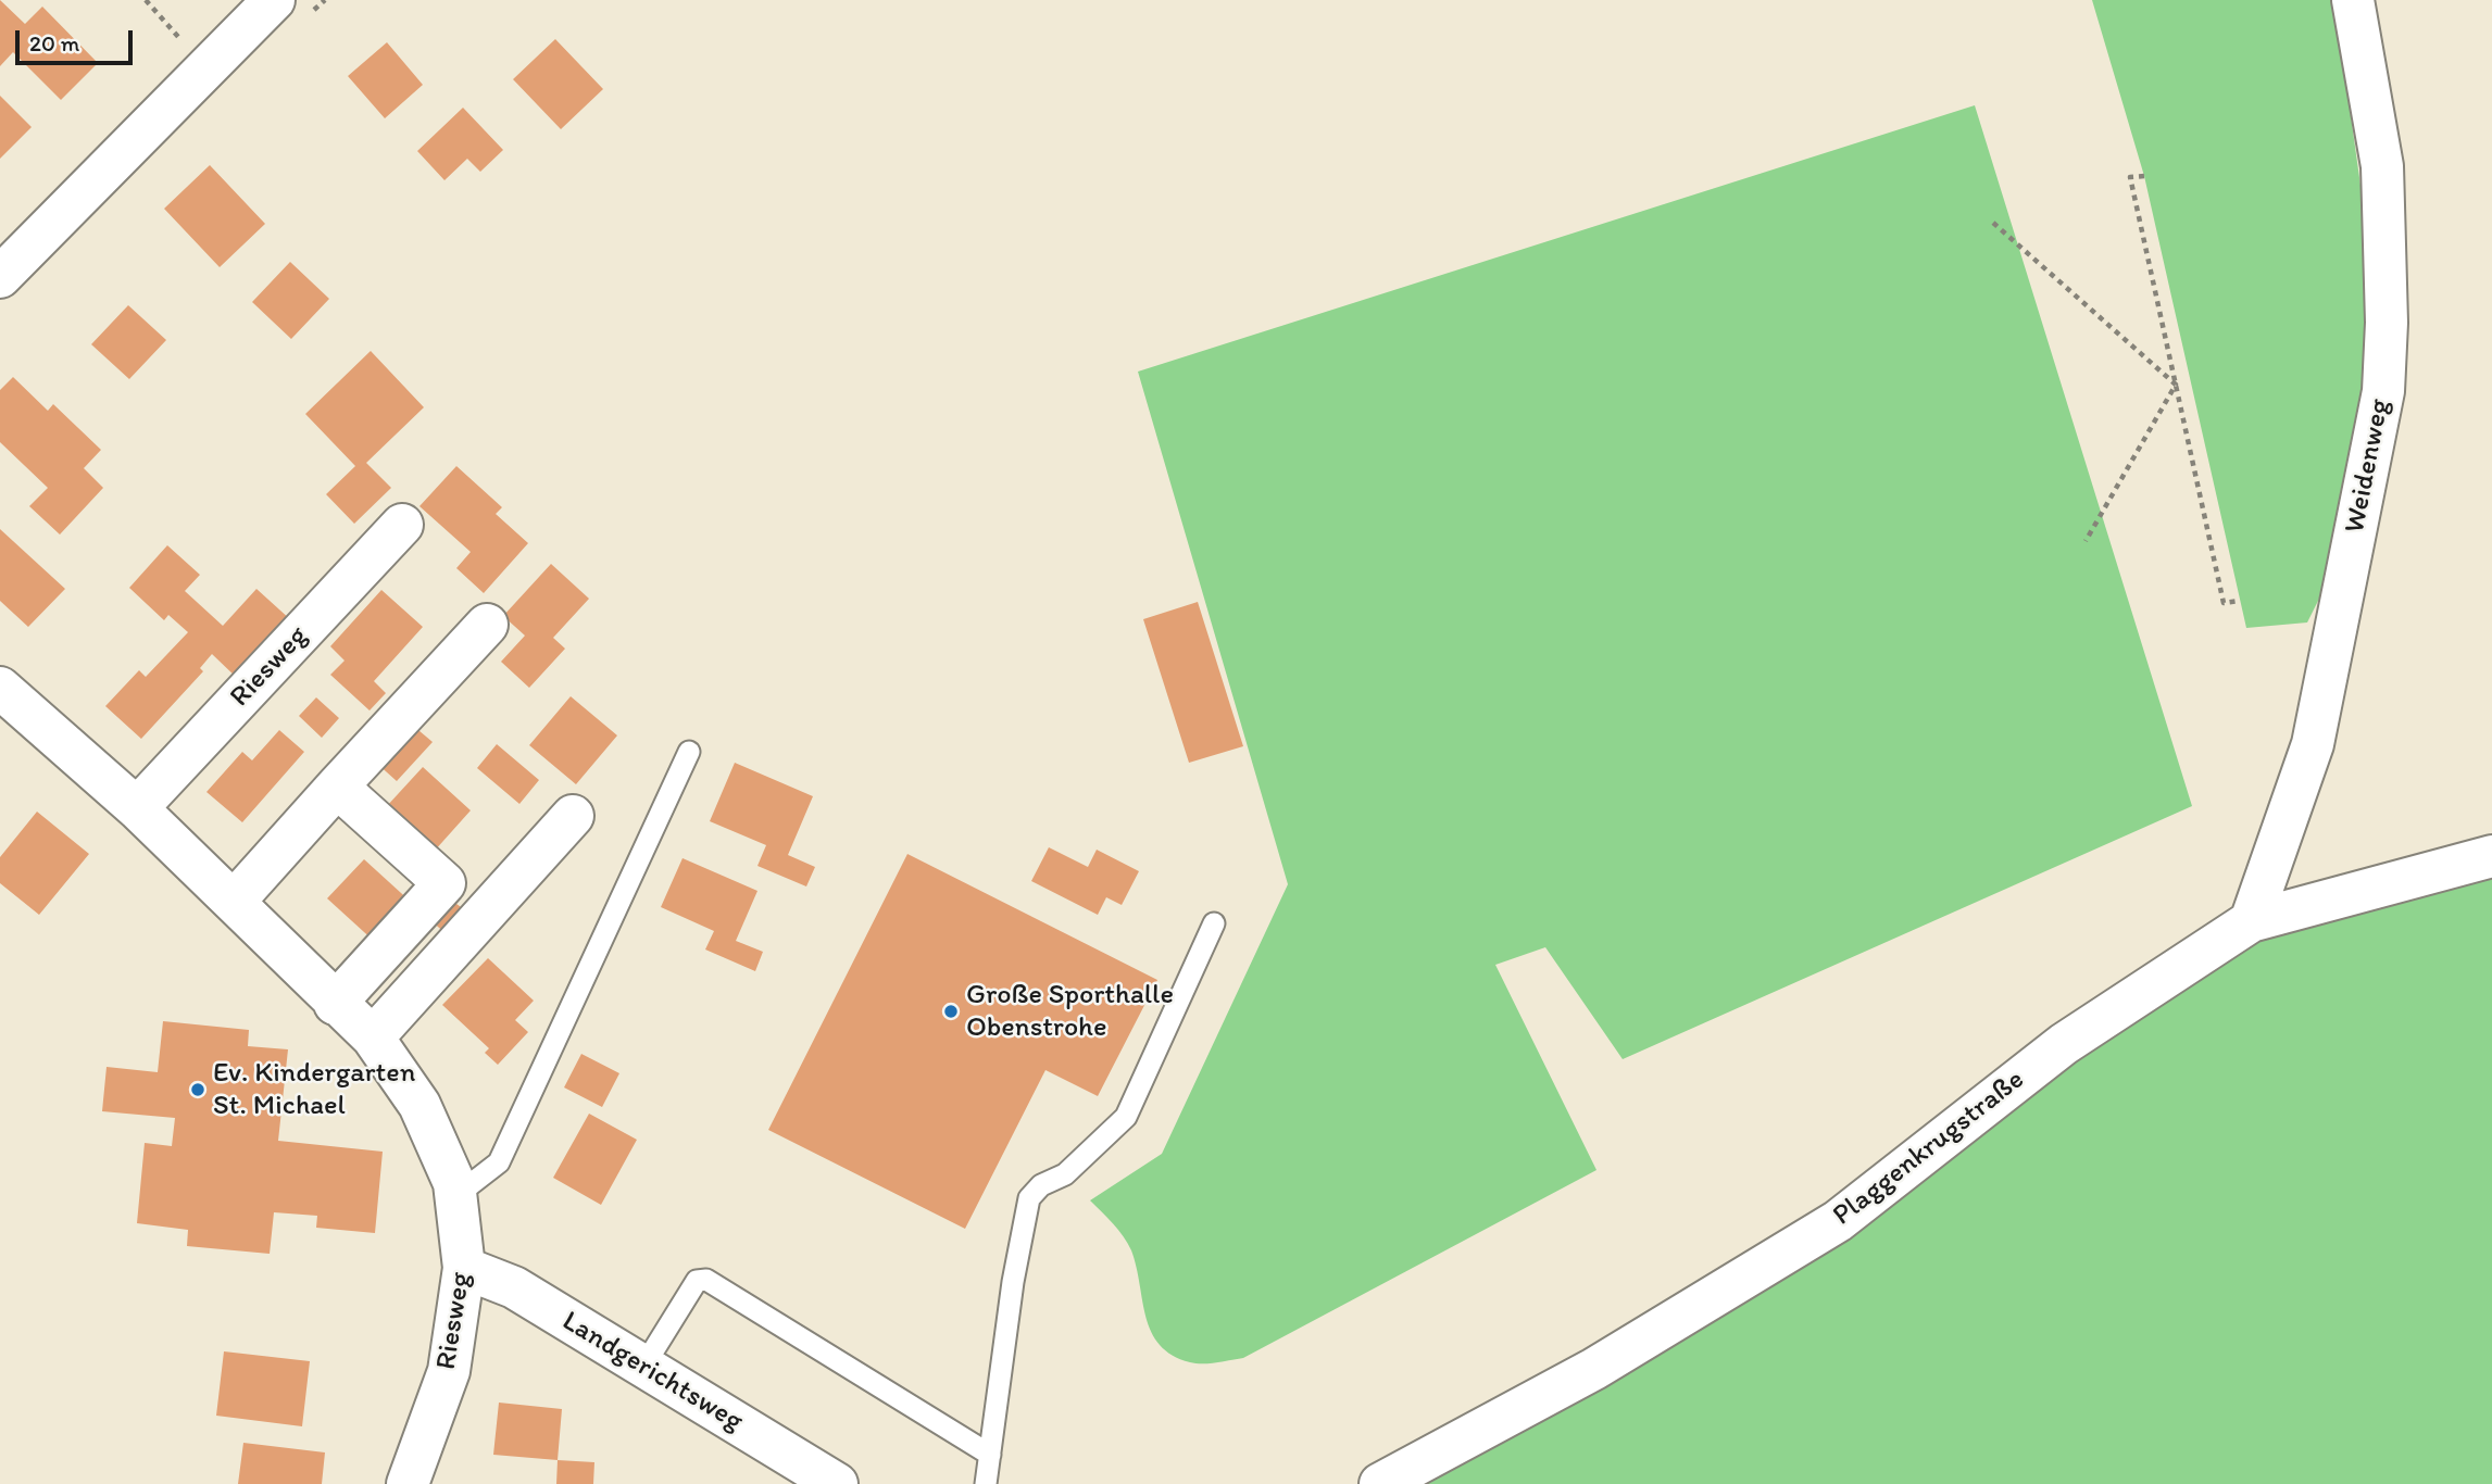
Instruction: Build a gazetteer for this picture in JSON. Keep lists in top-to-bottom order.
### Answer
{
  "streets": {
    "street": [
      "Weidenweg",
      "Riesweg",
      "Plaggenkrugstraße",
      "Landgerichtsweg"
    ]
  },
  "crossings": [
    ["Weidenweg", "Plaggenkrugstraße"],
    ["Riesweg", "Landgerichtsweg"]
  ],
  "places": ["Große Sporthalle Obenstrohe", "Ev. Kindergarten St. Michael"],
  "scale_bar": "20 m"
}
